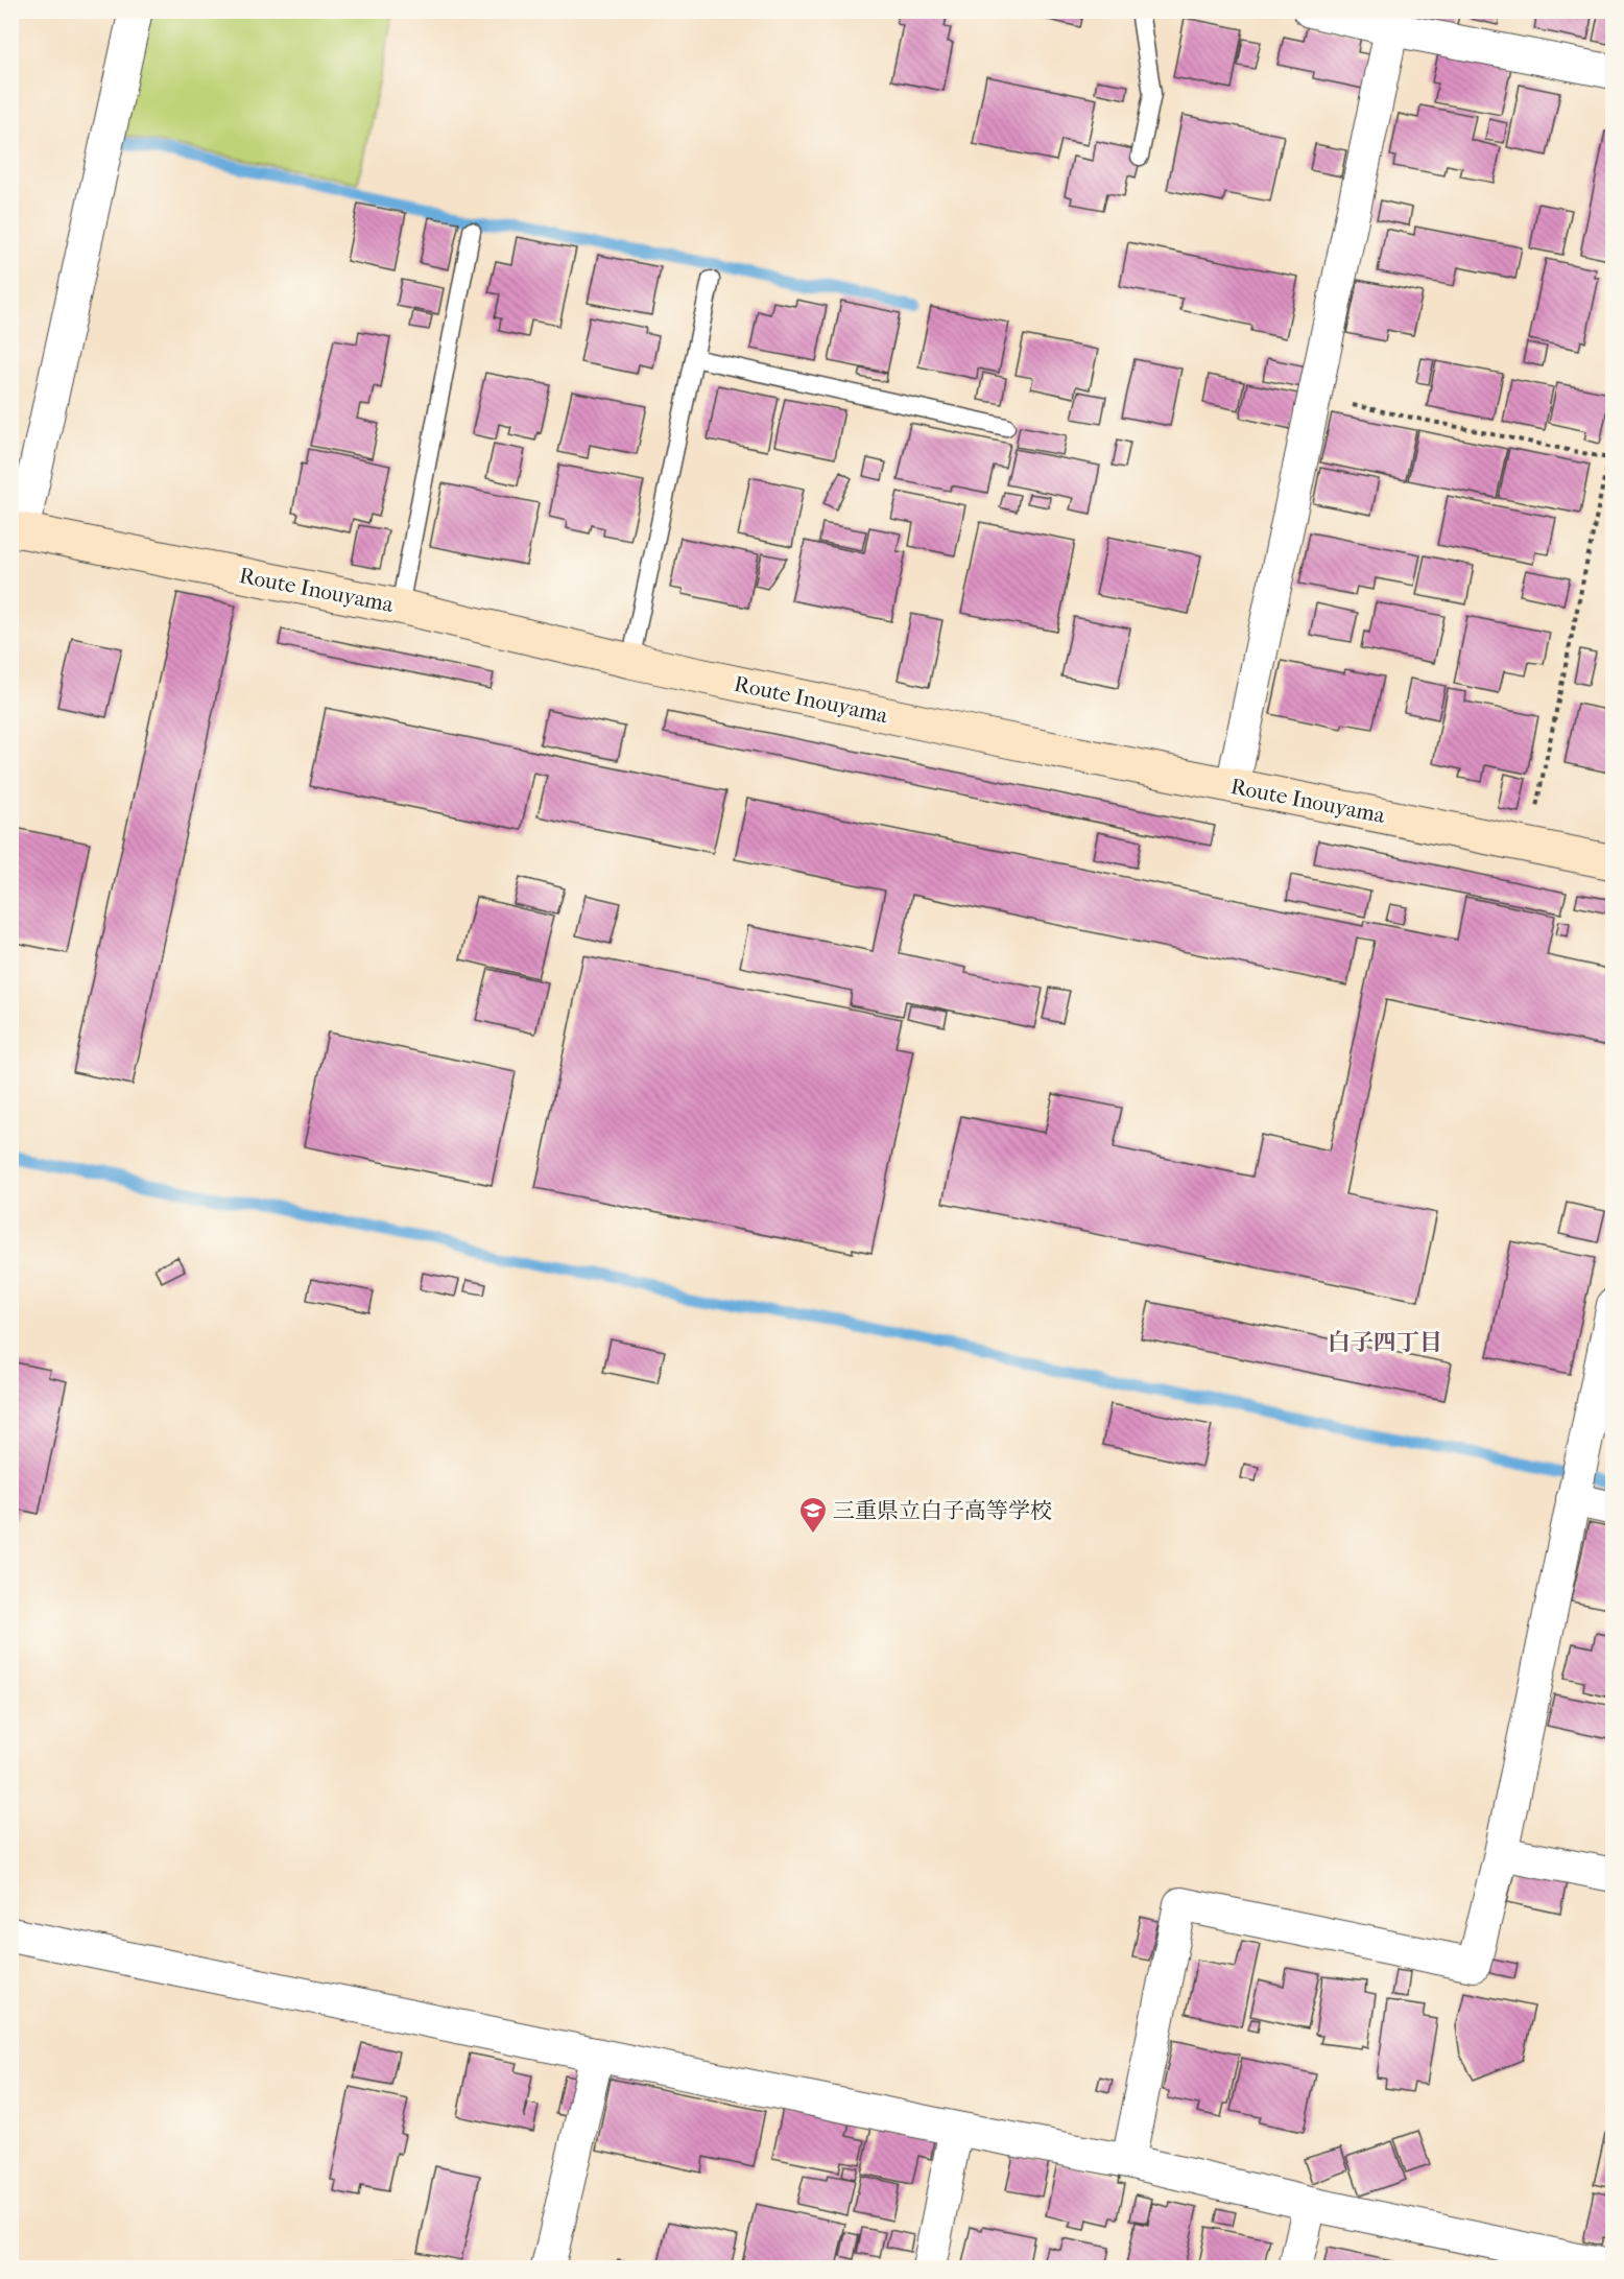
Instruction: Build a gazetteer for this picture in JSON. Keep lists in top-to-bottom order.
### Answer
{
  "streets": {
    "main road": ["Route Inouyama"]
  },
  "districts": ["白子四丁目"],
  "places": {
    "school or university": ["三重県立白子高等学校"]
  }
}
